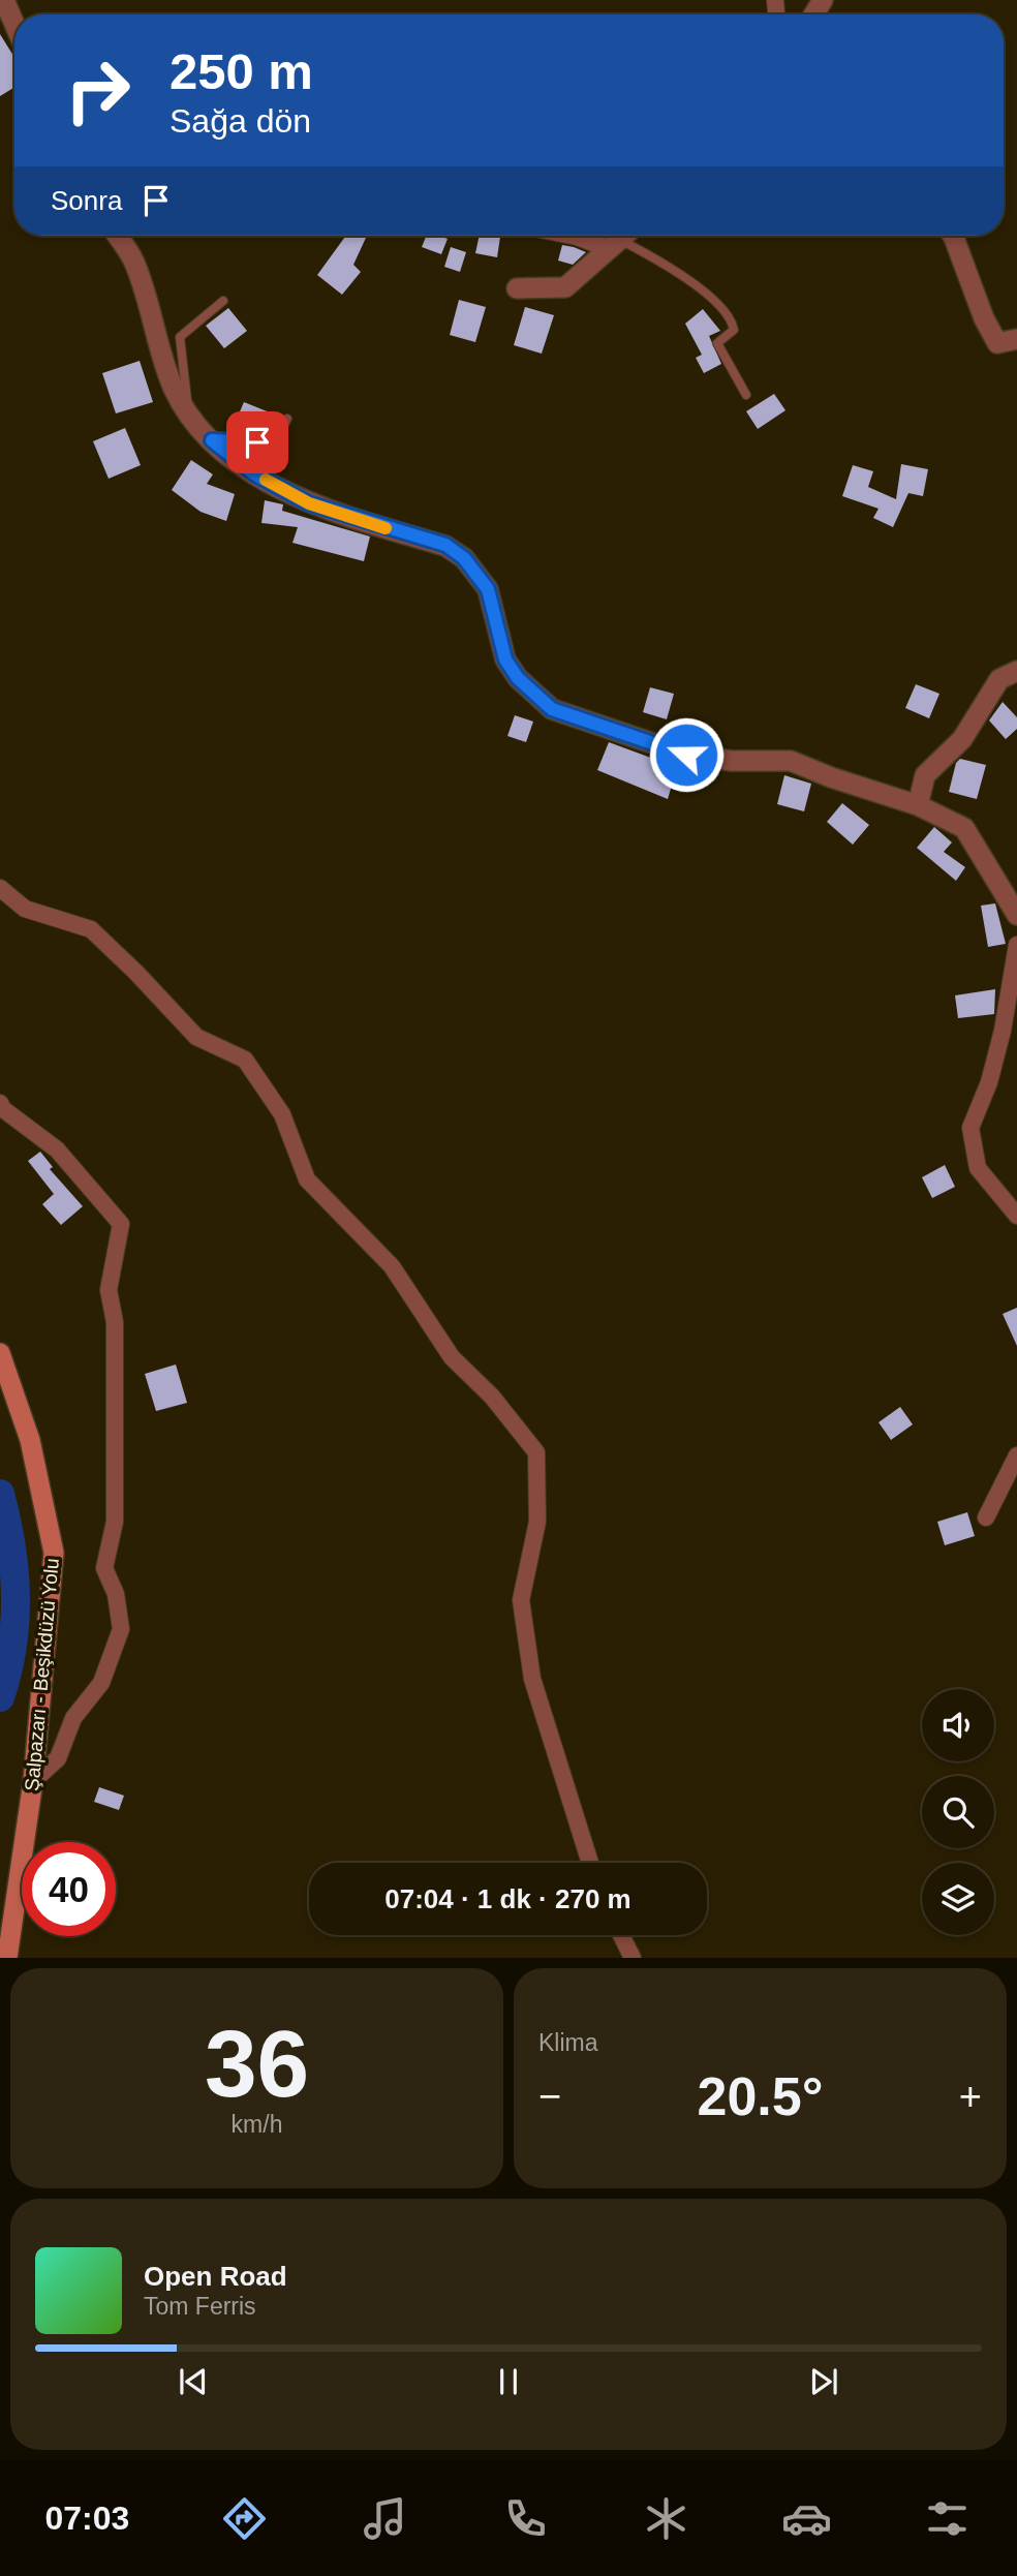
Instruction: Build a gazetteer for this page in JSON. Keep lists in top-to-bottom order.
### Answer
{
  "streets": {
    "main road": ["Şalpazarı - Beşikdüzü Yolu"]
  },
  "page": {
    "turn": ["250 m", "Sağa dön"],
    "then": "Sonra",
    "limit": "40",
    "trip": "07:04 · 1 dk · 270 m",
    "tile": [
      ["36", "km/h"],
      "Klima"
    ],
    "heat": ["−", "20.5°", "+"],
    "song": ["Open Road", "Tom Ferris"],
    "tabs": "07:03"
  }
}
